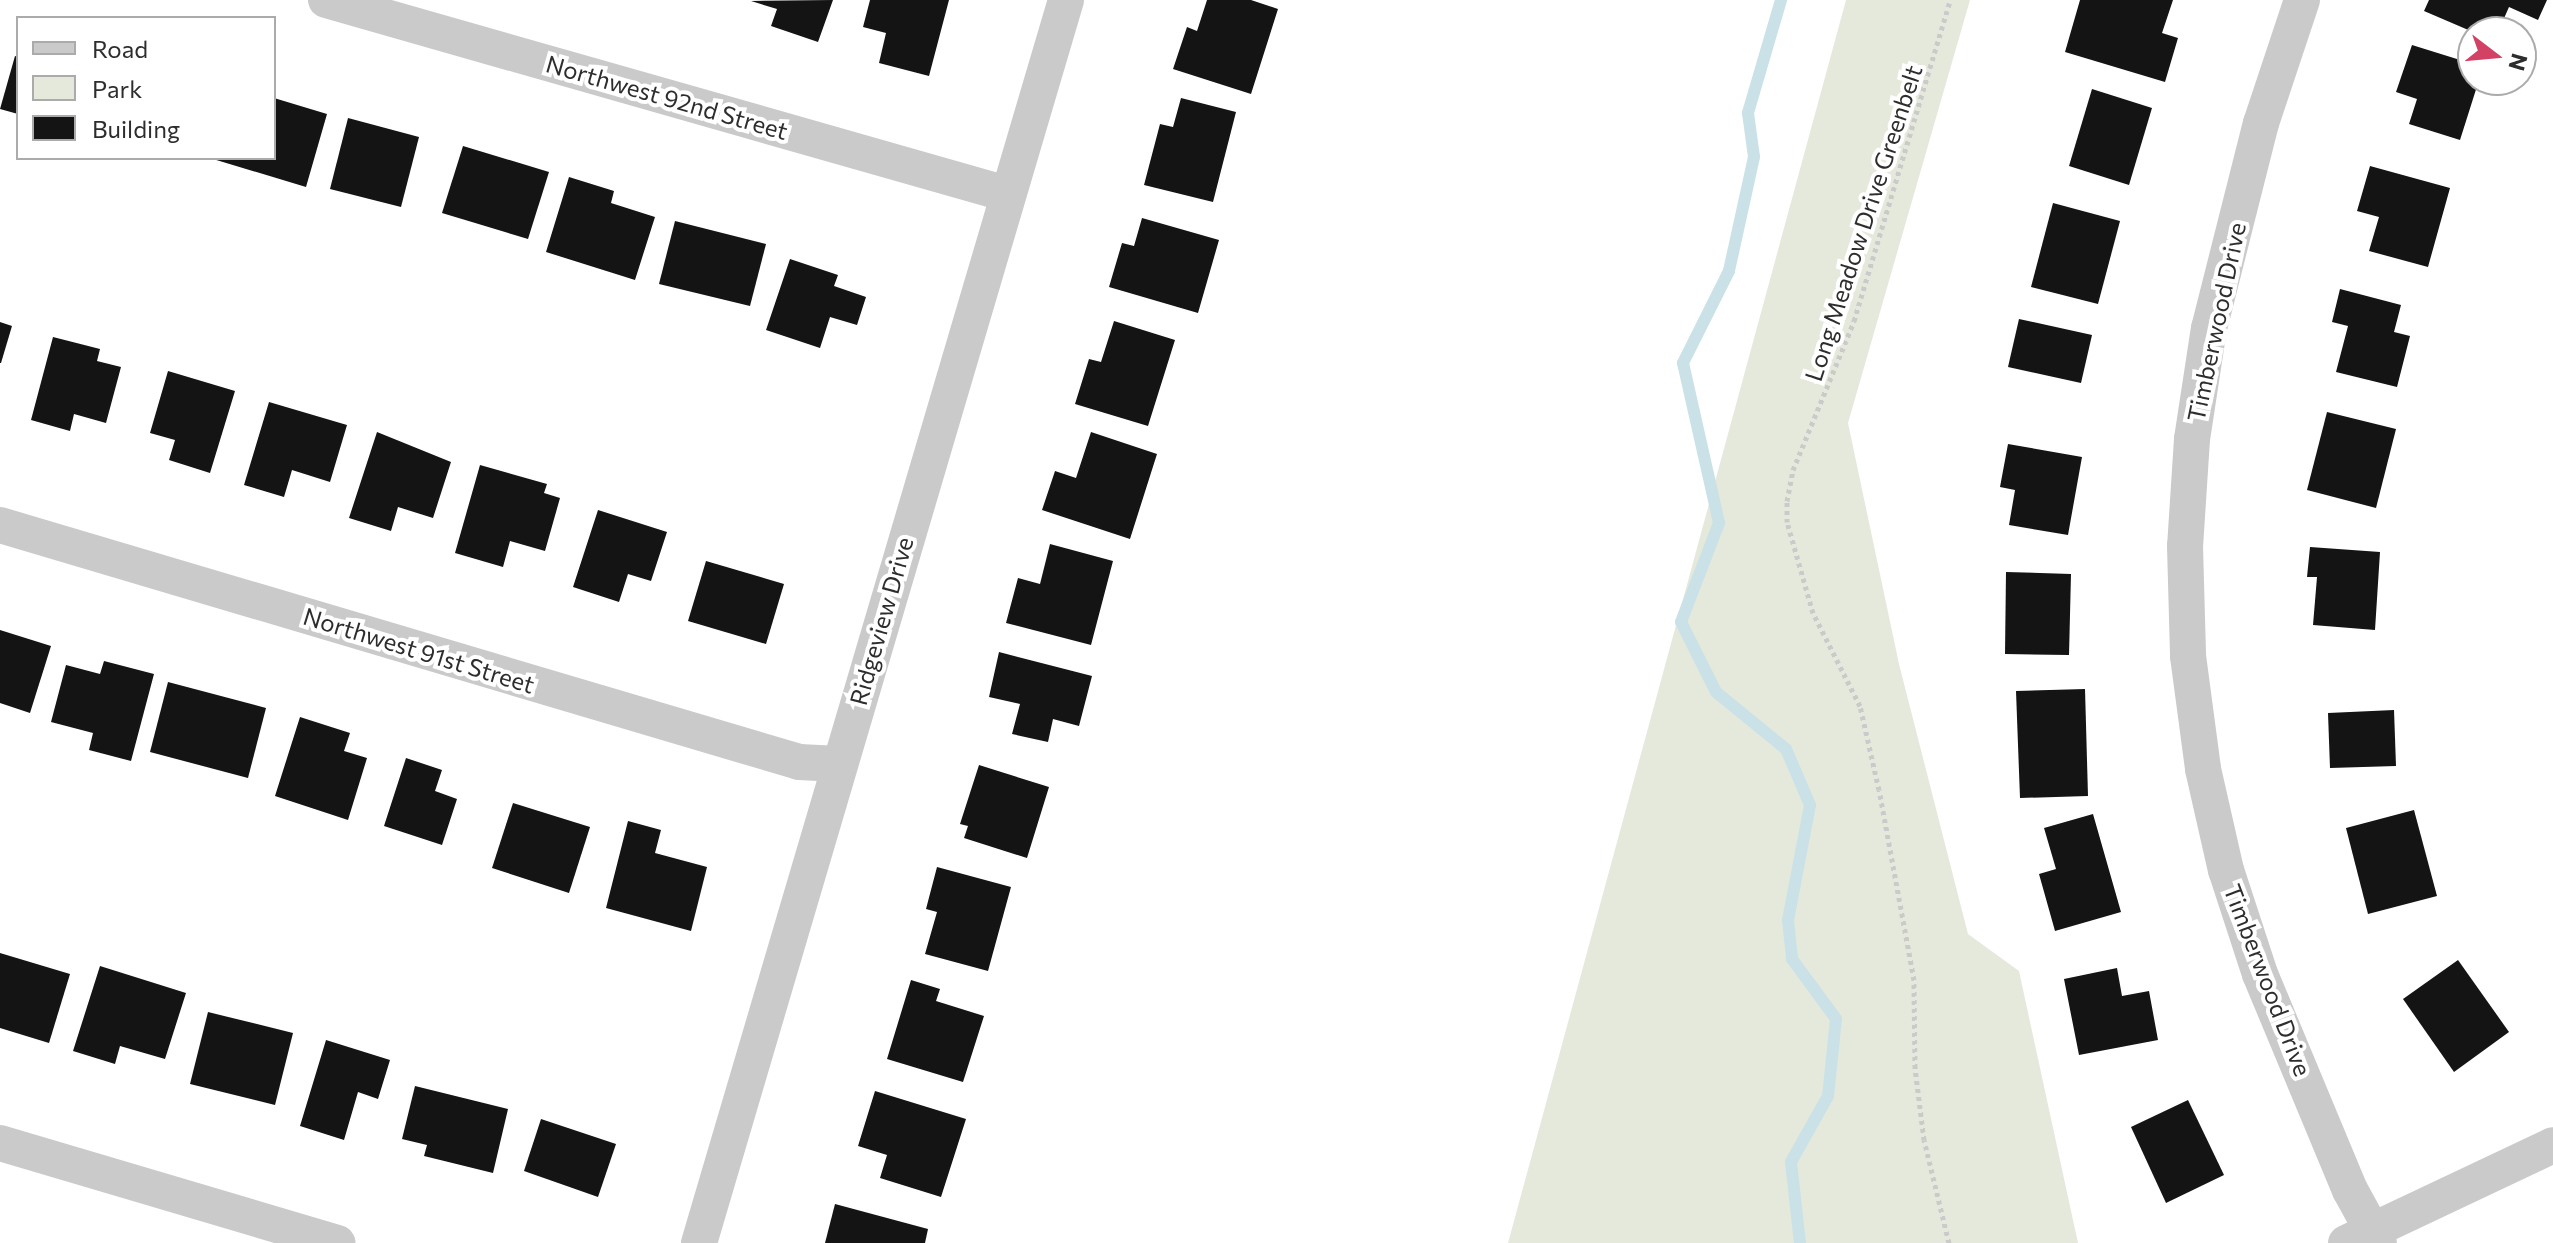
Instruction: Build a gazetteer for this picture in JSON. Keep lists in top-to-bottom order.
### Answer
{
  "streets": {
    "street": [
      "Northwest 92nd Street",
      "Timberwood Drive",
      "Ridgeview Drive",
      "Northwest 91st Street"
    ],
    "path": ["Long Meadow Drive Greenbelt"]
  },
  "crossings": [
    ["Northwest 92nd Street", "Ridgeview Drive"],
    ["Ridgeview Drive", "Northwest 91st Street"]
  ],
  "legend": ["Road", "Park", "Building"],
  "north": "right"
}
